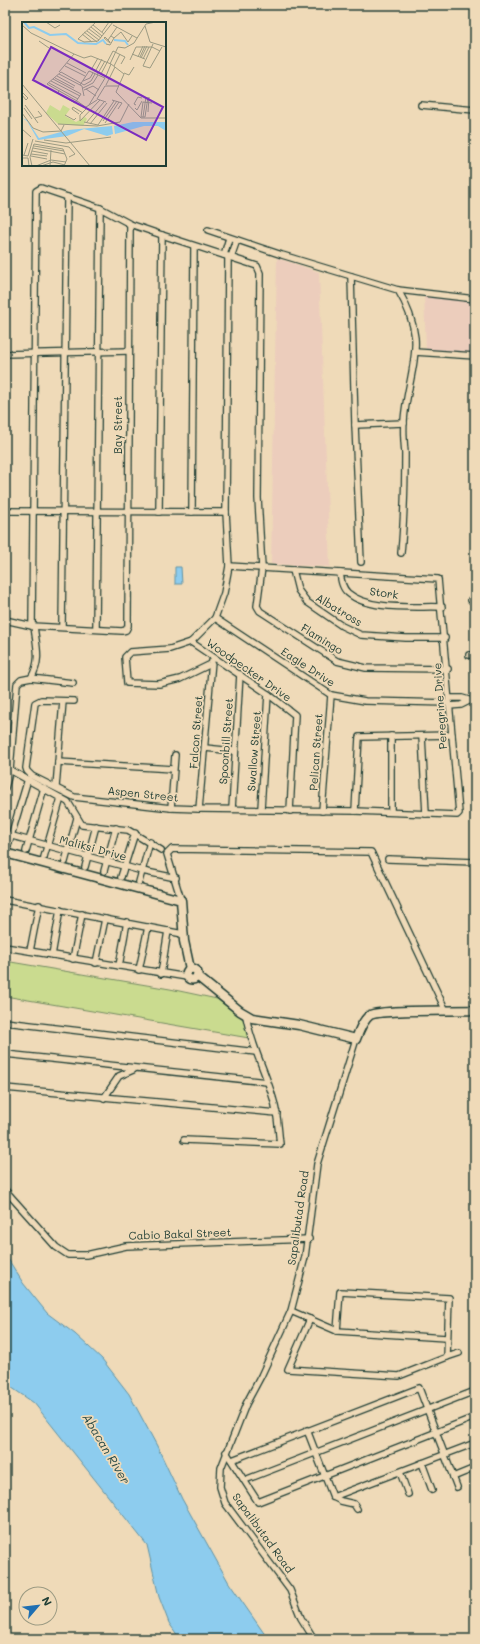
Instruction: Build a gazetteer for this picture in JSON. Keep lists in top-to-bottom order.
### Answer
{
  "streets": {
    "street": [
      "Bay Street",
      "Stork",
      "Albatross",
      "Flamingo",
      "Eagle Drive",
      "Woodpecker Drive",
      "Peregrine Drive",
      "Falcon Street",
      "Spoonbill Street",
      "Swallow Street",
      "Pelican Street",
      "Aspen Street",
      "Maliksi Drive",
      "Sapalibutad Road",
      "Cabio Bakal Street"
    ]
  },
  "crossings": [
    ["Bay Street", "Flamingo"],
    ["Stork", "Peregrine Drive"],
    ["Albatross", "Peregrine Drive"],
    ["Flamingo", "Peregrine Drive"],
    ["Eagle Drive", "Peregrine Drive"],
    ["Eagle Drive", "Pelican Street"],
    ["Woodpecker Drive", "Peregrine Drive"],
    ["Woodpecker Drive", "Falcon Street"],
    ["Woodpecker Drive", "Spoonbill Street"],
    ["Woodpecker Drive", "Swallow Street"],
    ["Peregrine Drive", "Spoonbill Street"],
    ["Peregrine Drive", "Swallow Street"],
    ["Peregrine Drive", "Pelican Street"],
    ["Peregrine Drive", "Aspen Street"],
    ["Falcon Street", "Aspen Street"],
    ["Spoonbill Street", "Aspen Street"],
    ["Sapalibutad Road", "Cabio Bakal Street"]
  ],
  "water": ["Abacan River"],
  "north": "top right"
}
